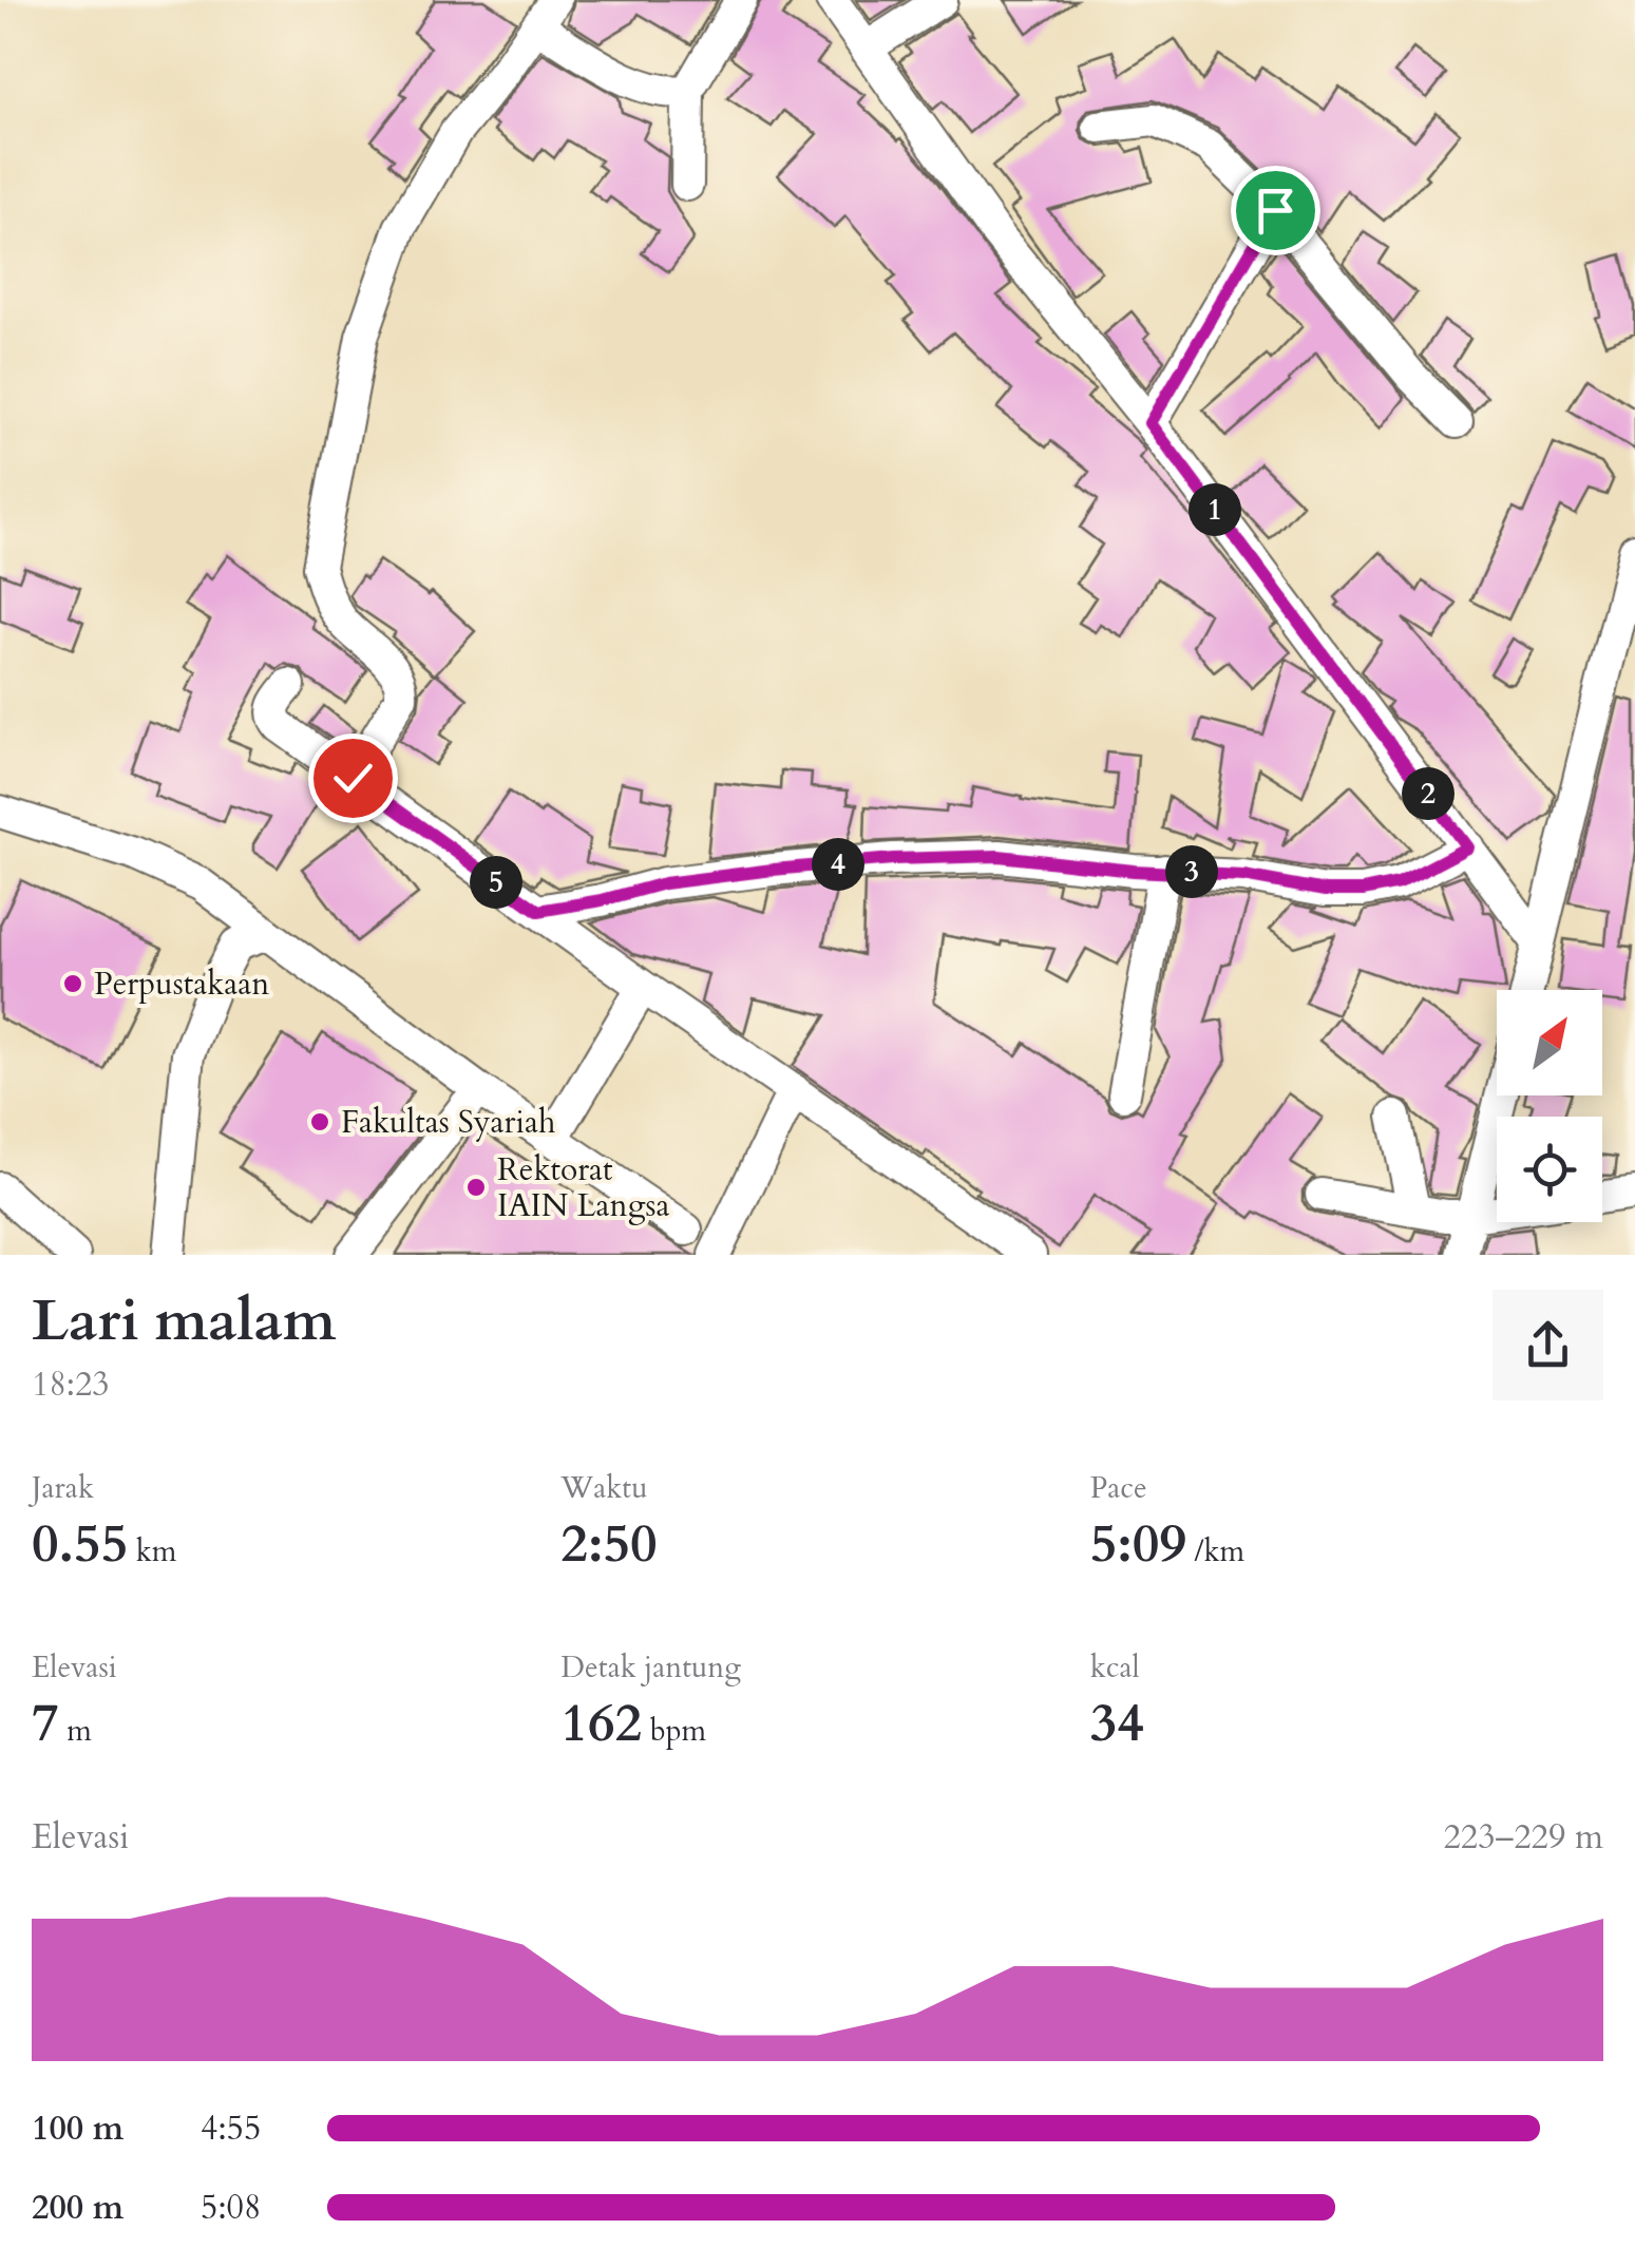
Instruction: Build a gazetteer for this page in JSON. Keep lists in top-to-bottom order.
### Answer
{
  "places": ["Perpustakaan", "Fakultas Syariah", "Rektorat IAIN Langsa"],
  "north": "top right",
  "page": {
    "pins": [
      "1",
      "2",
      "4",
      "3",
      "5"
    ],
    "heading": ["Lari malam", "18:23"],
    "stats": [
      ["Jarak", "0.55 km"],
      ["Waktu", "2:50"],
      ["Pace", "5:09 /km"],
      ["Elevasi", "7 m"],
      ["Detak jantung", "162 bpm"],
      ["kcal", "34"]
    ],
    "chart": ["Elevasi", "223–229 m"],
    "list": [
      {
        "name": "100 m",
        "note": "4:55"
      },
      {
        "name": "200 m",
        "note": "5:08"
      }
    ]
  }
}
